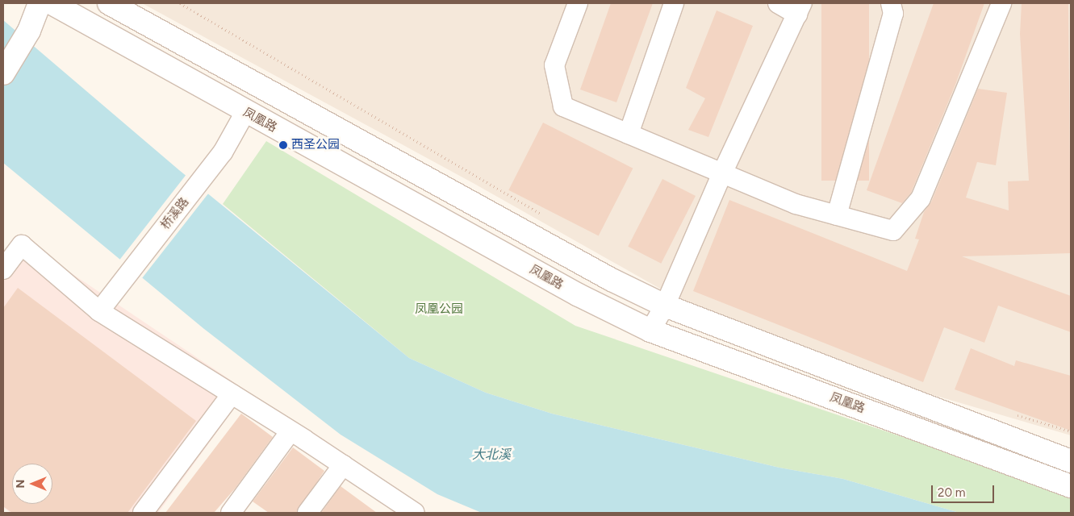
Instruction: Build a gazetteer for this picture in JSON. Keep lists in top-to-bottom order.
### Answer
{
  "streets": {
    "street": ["凤凰路", "桥溪路"]
  },
  "crossings": [
    ["凤凰路", "桥溪路"]
  ],
  "water": ["大北溪"],
  "parks": ["凤凰公园"],
  "places": ["西圣公园"],
  "scale_bar": "20 m",
  "north": "left"
}
